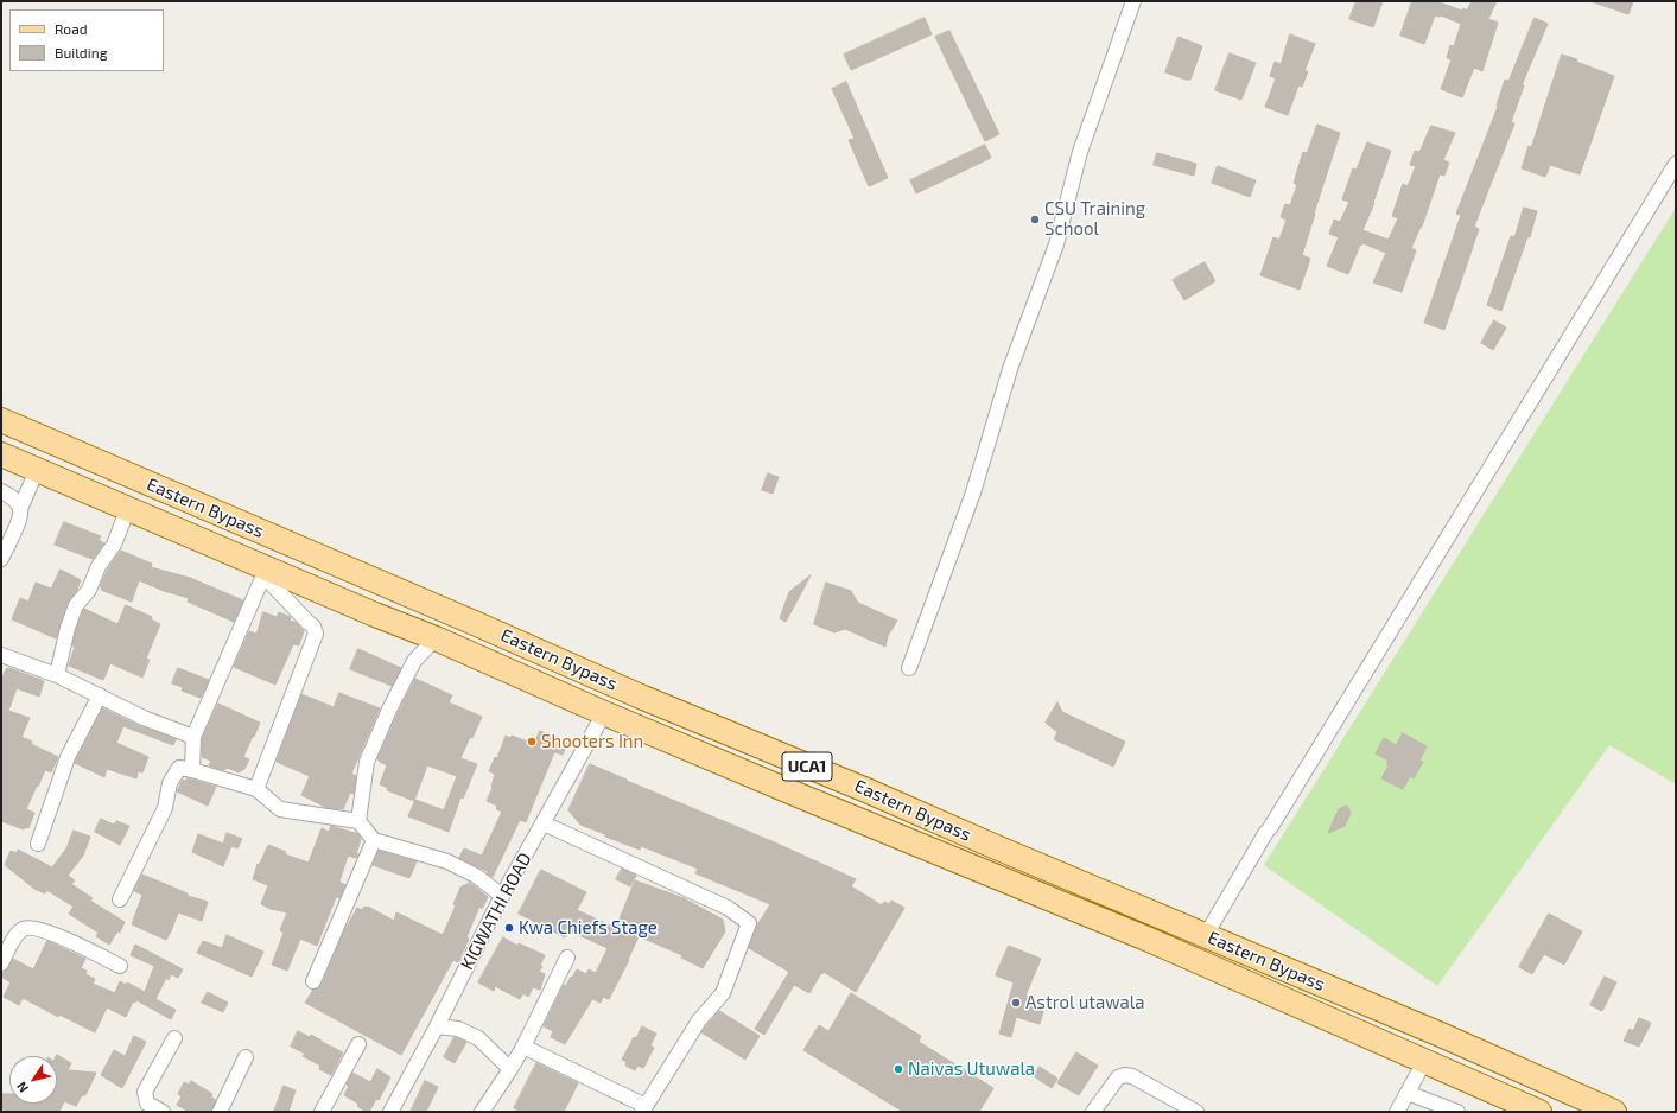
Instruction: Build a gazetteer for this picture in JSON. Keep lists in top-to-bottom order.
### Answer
{
  "streets": {
    "main road": ["Eastern Bypass", "UCA1"],
    "street": ["KIGWATHI ROAD"]
  },
  "crossings": [
    ["Eastern Bypass", "KIGWATHI ROAD"]
  ],
  "places": [
    "CSU Training School",
    "Shooters Inn",
    "Kwa Chiefs Stage",
    "Astrol utawala",
    "Naivas Utuwala"
  ],
  "legend": ["Road", "Building"],
  "north": "bottom left"
}
